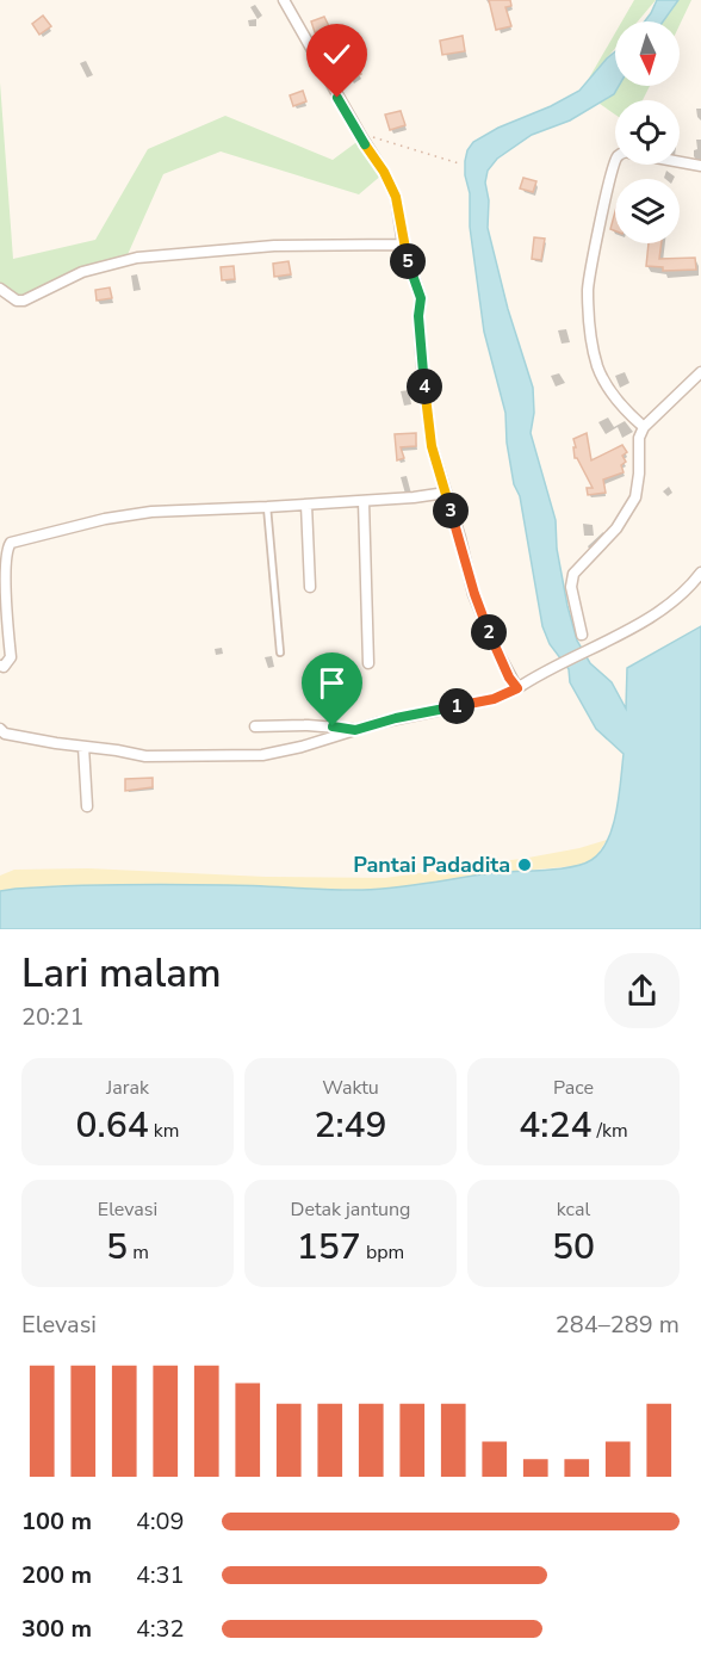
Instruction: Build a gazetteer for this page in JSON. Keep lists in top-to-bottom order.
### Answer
{
  "places": ["Pantai Padadita"],
  "north": "bottom",
  "page": {
    "pins": [
      "5",
      "4",
      "3",
      "2",
      "1"
    ],
    "heading": ["Lari malam", "20:21"],
    "stats": [
      ["Jarak", "0.64 km"],
      ["Waktu", "2:49"],
      ["Pace", "4:24 /km"],
      ["Elevasi", "5 m"],
      ["Detak jantung", "157 bpm"],
      ["kcal", "50"]
    ],
    "chart": ["Elevasi", "284–289 m"],
    "list": [
      {
        "name": "100 m",
        "note": "4:09"
      },
      {
        "name": "200 m",
        "note": "4:31"
      },
      {
        "name": "300 m",
        "note": "4:32"
      }
    ]
  }
}
